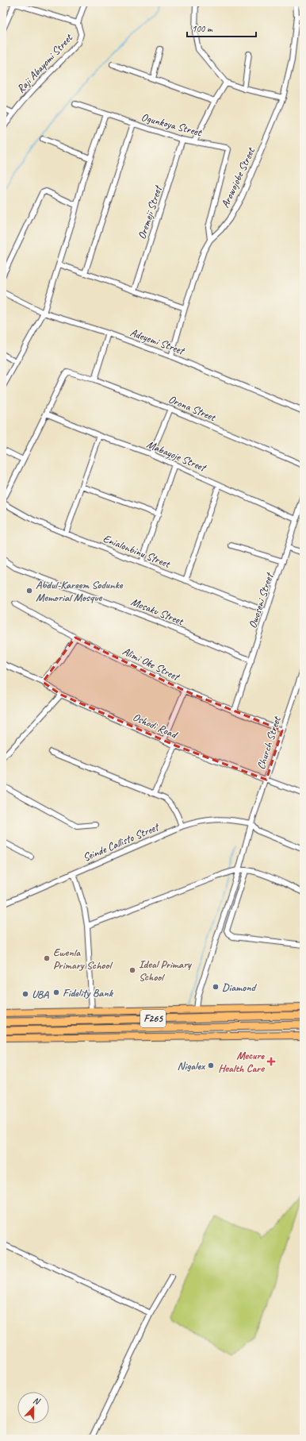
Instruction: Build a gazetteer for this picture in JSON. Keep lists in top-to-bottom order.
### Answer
{
  "streets": {
    "highway": ["F265"],
    "street": [
      "Raji Abayomi Street",
      "Ogunkoya Street",
      "Arowojobe Street",
      "Oremeji Street",
      "Adeyemi Street",
      "Orona Street",
      "Mabayoje Street",
      "Enialonbinu Street",
      "Owoseni Street",
      "Mosaku Street",
      "Alimi Oke Street",
      "Oshodi Road",
      "Church Street",
      "Seinde Callisto Street"
    ]
  },
  "crossings": [
    ["Ogunkoya Street", "Arowojobe Street"],
    ["Ogunkoya Street", "Oremeji Street"],
    ["Arowojobe Street", "Adeyemi Street"],
    ["Orona Street", "Mabayoje Street"],
    ["Mabayoje Street", "Owoseni Street"],
    ["Enialonbinu Street", "Owoseni Street"],
    ["Owoseni Street", "Mosaku Street"],
    ["Owoseni Street", "Alimi Oke Street"],
    ["Alimi Oke Street", "Church Street"],
    ["Oshodi Road", "Church Street"],
    ["Church Street", "Seinde Callisto Street"]
  ],
  "places": {
    "other": [
      "Abdul-Kareem Sodunke Memorial Mosque",
      "Ewenla Primary School",
      "Ideal Primary School",
      "Diamond",
      "Fidelity Bank",
      "UBA",
      "Nigalex"
    ],
    "health": ["Mecure Health Care"]
  },
  "scale_bar": "100 m",
  "north": "top"
}
